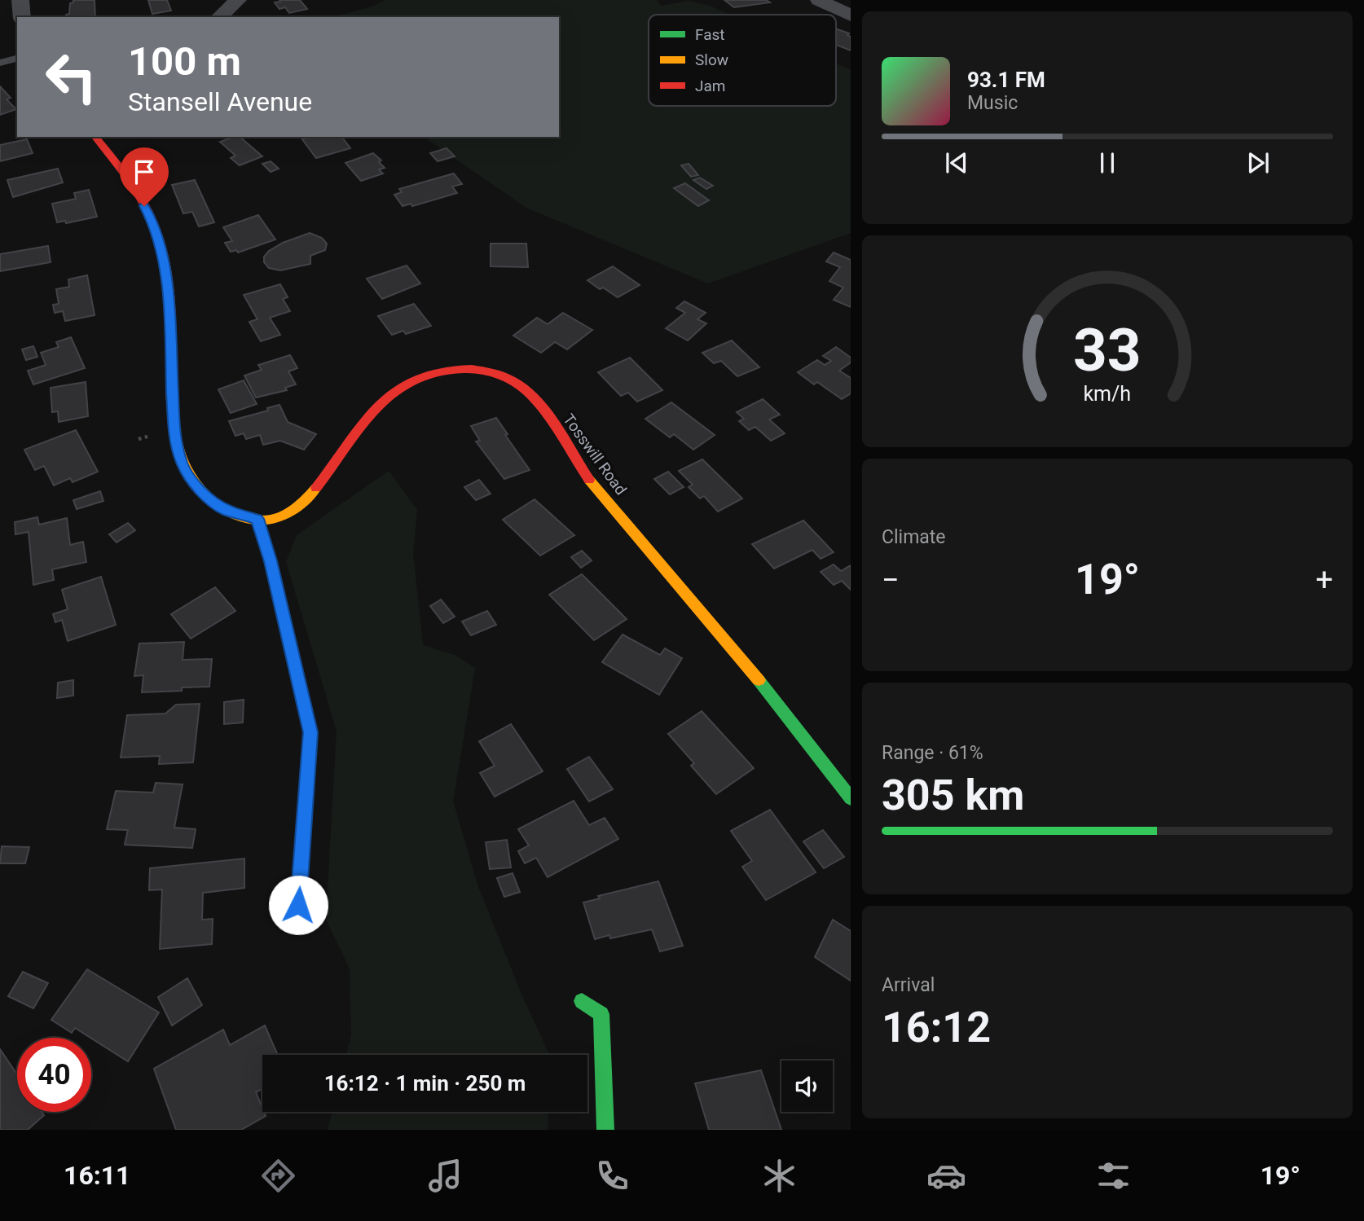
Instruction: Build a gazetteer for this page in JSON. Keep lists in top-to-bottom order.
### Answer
{
  "streets": {
    "street": ["Tosswill Road"]
  },
  "legend": ["Fast", "Slow", "Jam"],
  "page": {
    "turn": ["100 m", "Stansell Avenue"],
    "song": ["93.1 FM", "Music"],
    "tile": [
      "Climate",
      ["Range · 61%", "305 km"],
      ["Arrival", "16:12"]
    ],
    "heat": ["−", "19°", "+"],
    "limit": "40",
    "trip": "16:12 · 1 min · 250 m",
    "tabs": ["16:11", "19°"],
    "gauge": ["33", "km/h"]
  }
}
